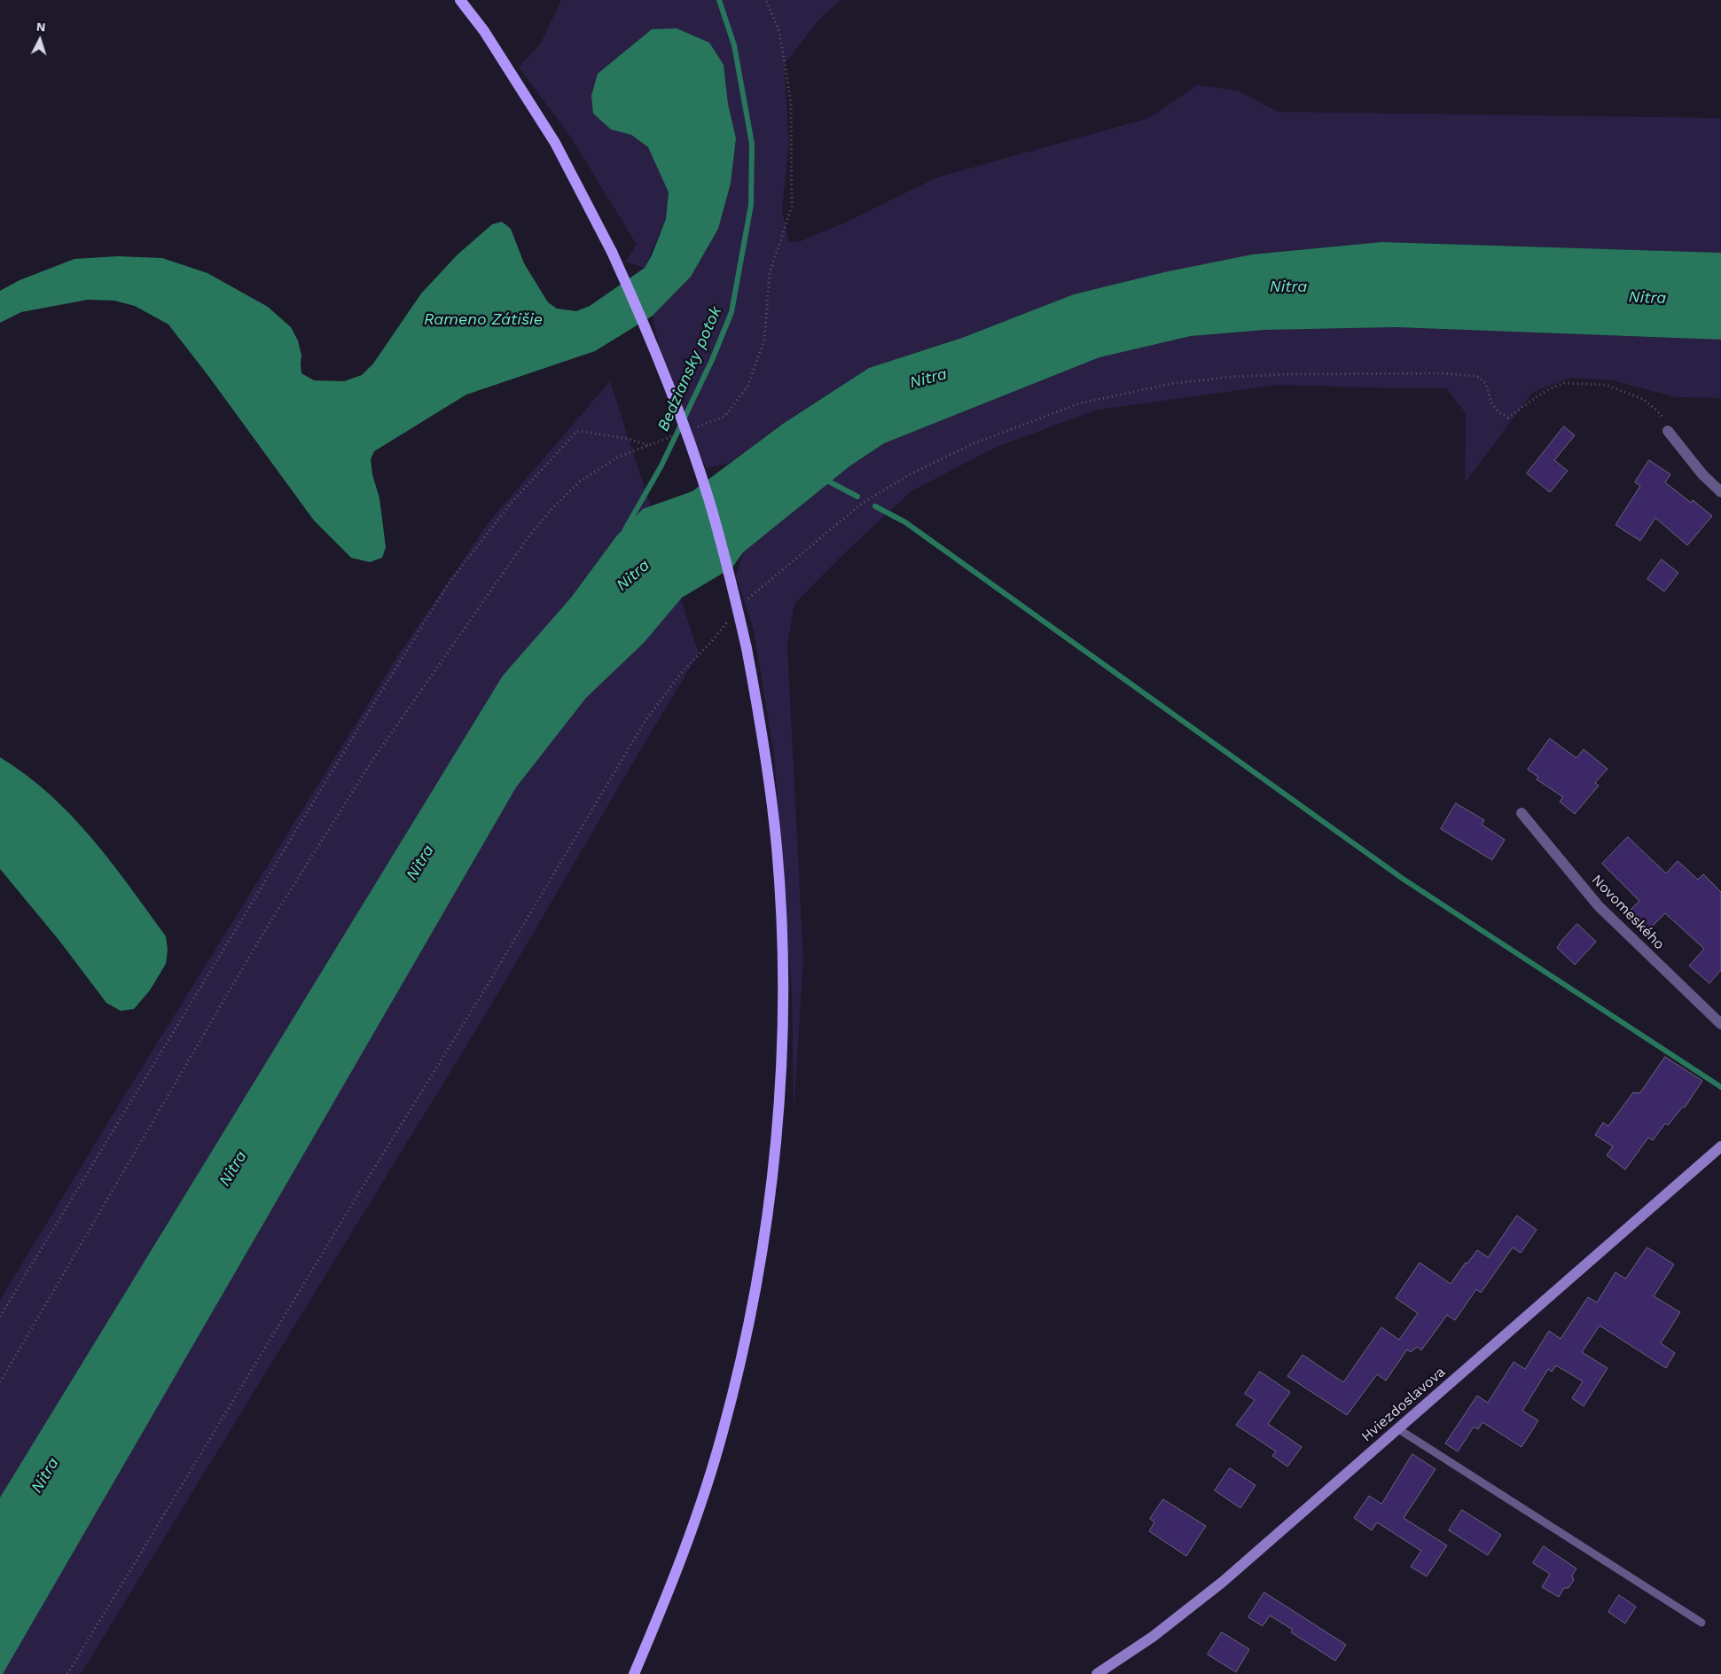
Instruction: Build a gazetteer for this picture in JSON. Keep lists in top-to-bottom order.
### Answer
{
  "streets": {
    "street": ["Novomeského", "Hviezdoslavova"]
  },
  "water": ["Nitra", "Rameno Zátišie", "Bedziansky potok"],
  "north": "top"
}
